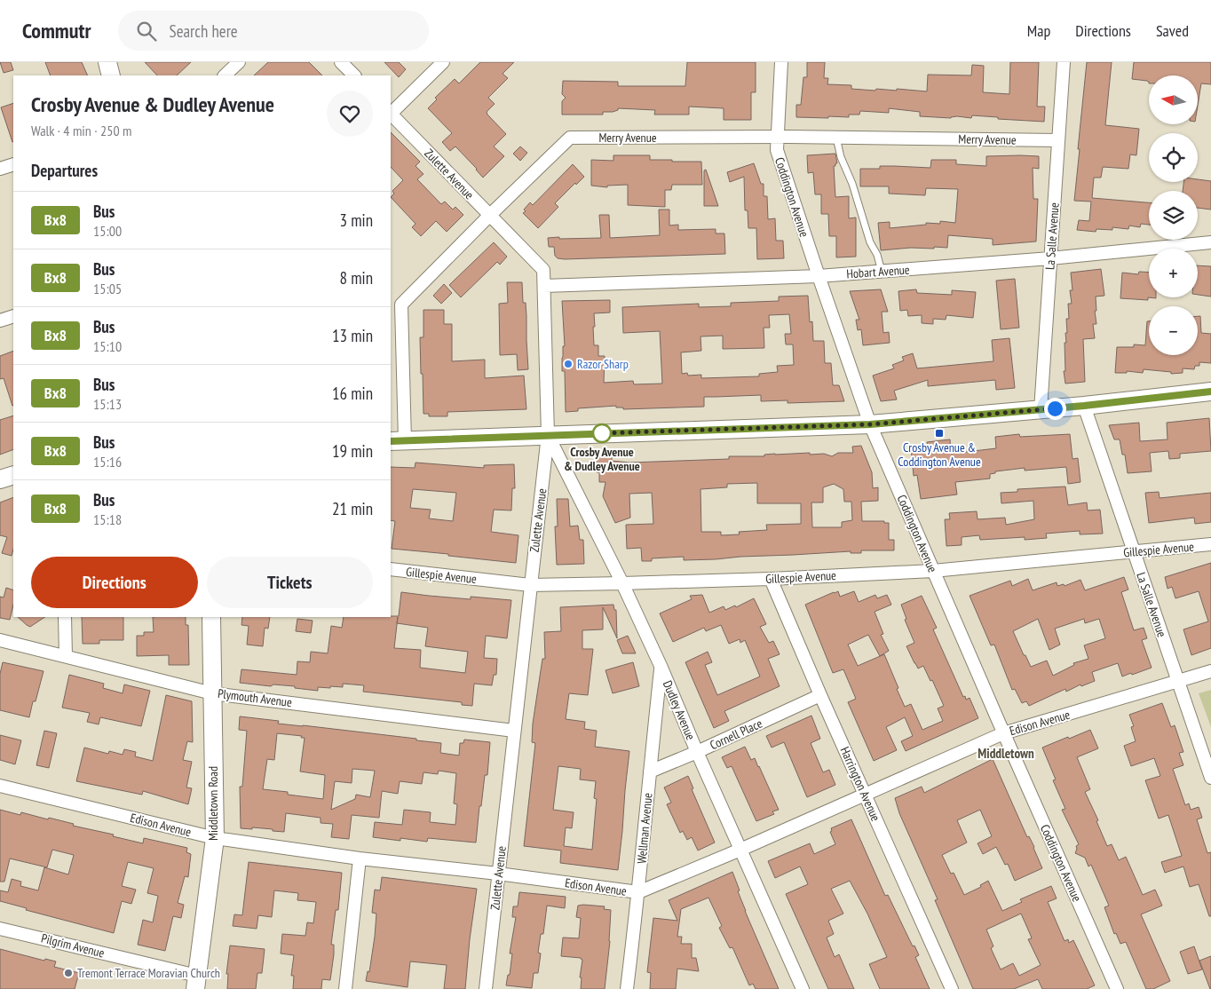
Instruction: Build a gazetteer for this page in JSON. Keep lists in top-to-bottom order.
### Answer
{
  "streets": {
    "street": [
      "Merry Avenue",
      "Zulette Avenue",
      "Coddington Avenue",
      "La Salle Avenue",
      "Hobart Avenue",
      "Gillespie Avenue",
      "Plymouth Avenue",
      "Dudley Avenue",
      "Edison Avenue",
      "Cornell Place",
      "Harrington Avenue",
      "Middletown Road",
      "Wellman Avenue",
      "Pilgrim Avenue"
    ]
  },
  "crossings": [
    ["Merry Avenue", "Zulette Avenue"],
    ["Merry Avenue", "Coddington Avenue"],
    ["Merry Avenue", "La Salle Avenue"],
    ["Zulette Avenue", "Hobart Avenue"],
    ["Zulette Avenue", "Gillespie Avenue"],
    ["Zulette Avenue", "Plymouth Avenue"],
    ["Zulette Avenue", "Dudley Avenue"],
    ["Zulette Avenue", "Edison Avenue"],
    ["Coddington Avenue", "Hobart Avenue"],
    ["Coddington Avenue", "Gillespie Avenue"],
    ["Coddington Avenue", "Edison Avenue"],
    ["La Salle Avenue", "Hobart Avenue"],
    ["La Salle Avenue", "Gillespie Avenue"],
    ["La Salle Avenue", "Edison Avenue"],
    ["Gillespie Avenue", "Dudley Avenue"],
    ["Gillespie Avenue", "Harrington Avenue"],
    ["Plymouth Avenue", "Middletown Road"],
    ["Dudley Avenue", "Edison Avenue"],
    ["Dudley Avenue", "Cornell Place"],
    ["Dudley Avenue", "Wellman Avenue"],
    ["Edison Avenue", "Harrington Avenue"],
    ["Edison Avenue", "Middletown Road"],
    ["Edison Avenue", "Wellman Avenue"],
    ["Cornell Place", "Harrington Avenue"],
    ["Cornell Place", "Wellman Avenue"],
    ["Middletown Road", "Pilgrim Avenue"]
  ],
  "districts": ["Middletown"],
  "places": {
    "other": ["Razor Sharp", "Crosby Avenue & Dudley Avenue", "Tremont Terrace Moravian Church"],
    "transit": ["Crosby Avenue & Coddington Avenue"]
  },
  "lines": ["bus line Bx8"],
  "north": "left",
  "page": {
    "header": "Commutr",
    "search": "Search here",
    "nav": ["Map", "Directions", "Saved"],
    "map_buttons": ["+", "−"],
    "heading": [
      ["Crosby Avenue & Dudley Avenue", "Walk · 4 min · 250 m"],
      "Departures"
    ],
    "list": [
      {
        "mark": "Bx8",
        "name": "Bus",
        "note": "15:00",
        "value": "3 min"
      },
      {
        "mark": "Bx8",
        "name": "Bus",
        "note": "15:05",
        "value": "8 min"
      },
      {
        "mark": "Bx8",
        "name": "Bus",
        "note": "15:10",
        "value": "13 min"
      },
      {
        "mark": "Bx8",
        "name": "Bus",
        "note": "15:13",
        "value": "16 min"
      },
      {
        "mark": "Bx8",
        "name": "Bus",
        "note": "15:16",
        "value": "19 min"
      },
      {
        "mark": "Bx8",
        "name": "Bus",
        "note": "15:18",
        "value": "21 min"
      }
    ],
    "buttons": ["Directions", "Tickets"]
  }
}
